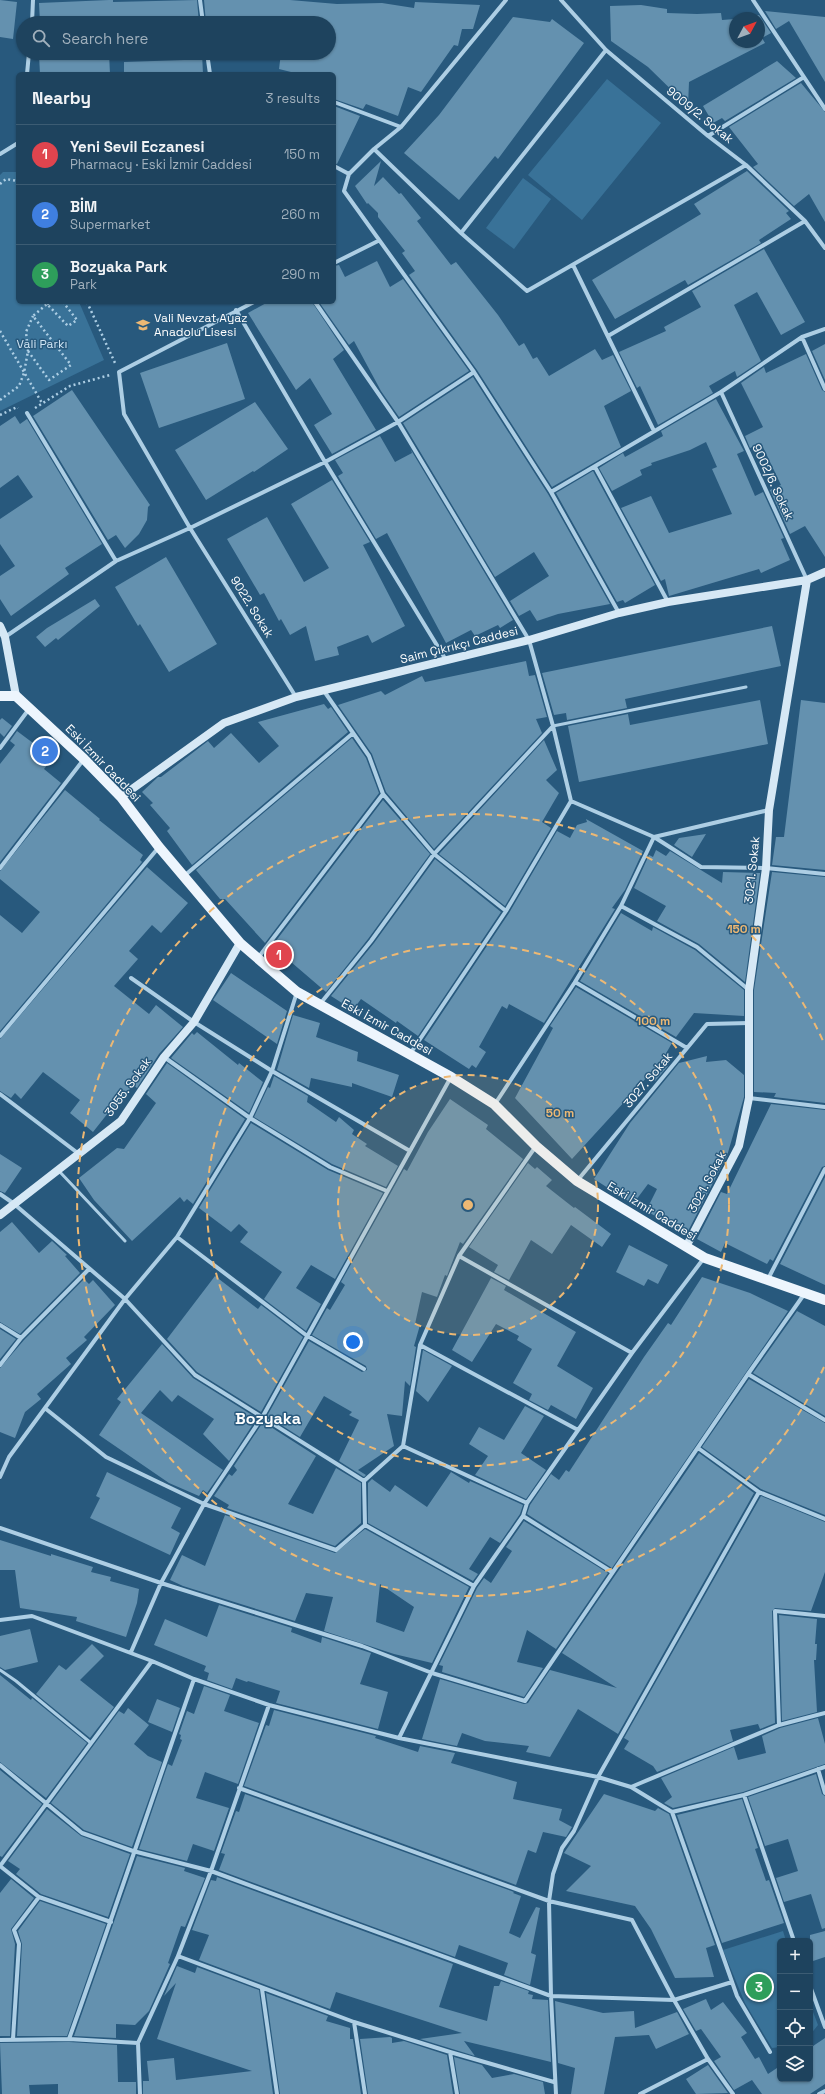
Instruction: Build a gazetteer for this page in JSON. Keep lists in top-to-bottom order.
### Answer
{
  "streets": {
    "main road": [
      "Saim Çıkrıkçı Caddesi",
      "Eski İzmir Caddesi",
      "3021. Sokak",
      "3055. Sokak"
    ],
    "street": [
      "9009/2. Sokak",
      "9002/6. Sokak",
      "9022. Sokak",
      "3027. Sokak"
    ]
  },
  "crossings": [
    ["9002/6. Sokak", "Saim Çıkrıkçı Caddesi"],
    ["9002/6. Sokak", "3021. Sokak"],
    ["9022. Sokak", "Saim Çıkrıkçı Caddesi"],
    ["Saim Çıkrıkçı Caddesi", "Eski İzmir Caddesi"],
    ["Saim Çıkrıkçı Caddesi", "3021. Sokak"],
    ["Eski İzmir Caddesi", "3021. Sokak"],
    ["Eski İzmir Caddesi", "3027. Sokak"],
    ["Eski İzmir Caddesi", "3055. Sokak"],
    ["3021. Sokak", "3027. Sokak"]
  ],
  "districts": ["Bozyaka"],
  "parks": ["Vali Parkı"],
  "places": {
    "school or university": ["Vali Nevzat Ayaz Anadolu Lisesi"]
  },
  "north": "top right",
  "page": {
    "search": "Search here",
    "heading": ["Nearby", "3 results"],
    "list": [
      {
        "mark": "1",
        "name": "Yeni Sevil Eczanesi",
        "note": "Pharmacy · Eski İzmir Caddesi",
        "value": "150 m"
      },
      {
        "mark": "2",
        "name": "BİM",
        "note": "Supermarket",
        "value": "260 m"
      },
      {
        "mark": "3",
        "name": "Bozyaka Park",
        "note": "Park",
        "value": "290 m"
      }
    ],
    "pins": ["2", "1", "3"],
    "map_buttons": ["+", "−"]
  },
  "rings": ["150 m", "100 m", "50 m"]
}
